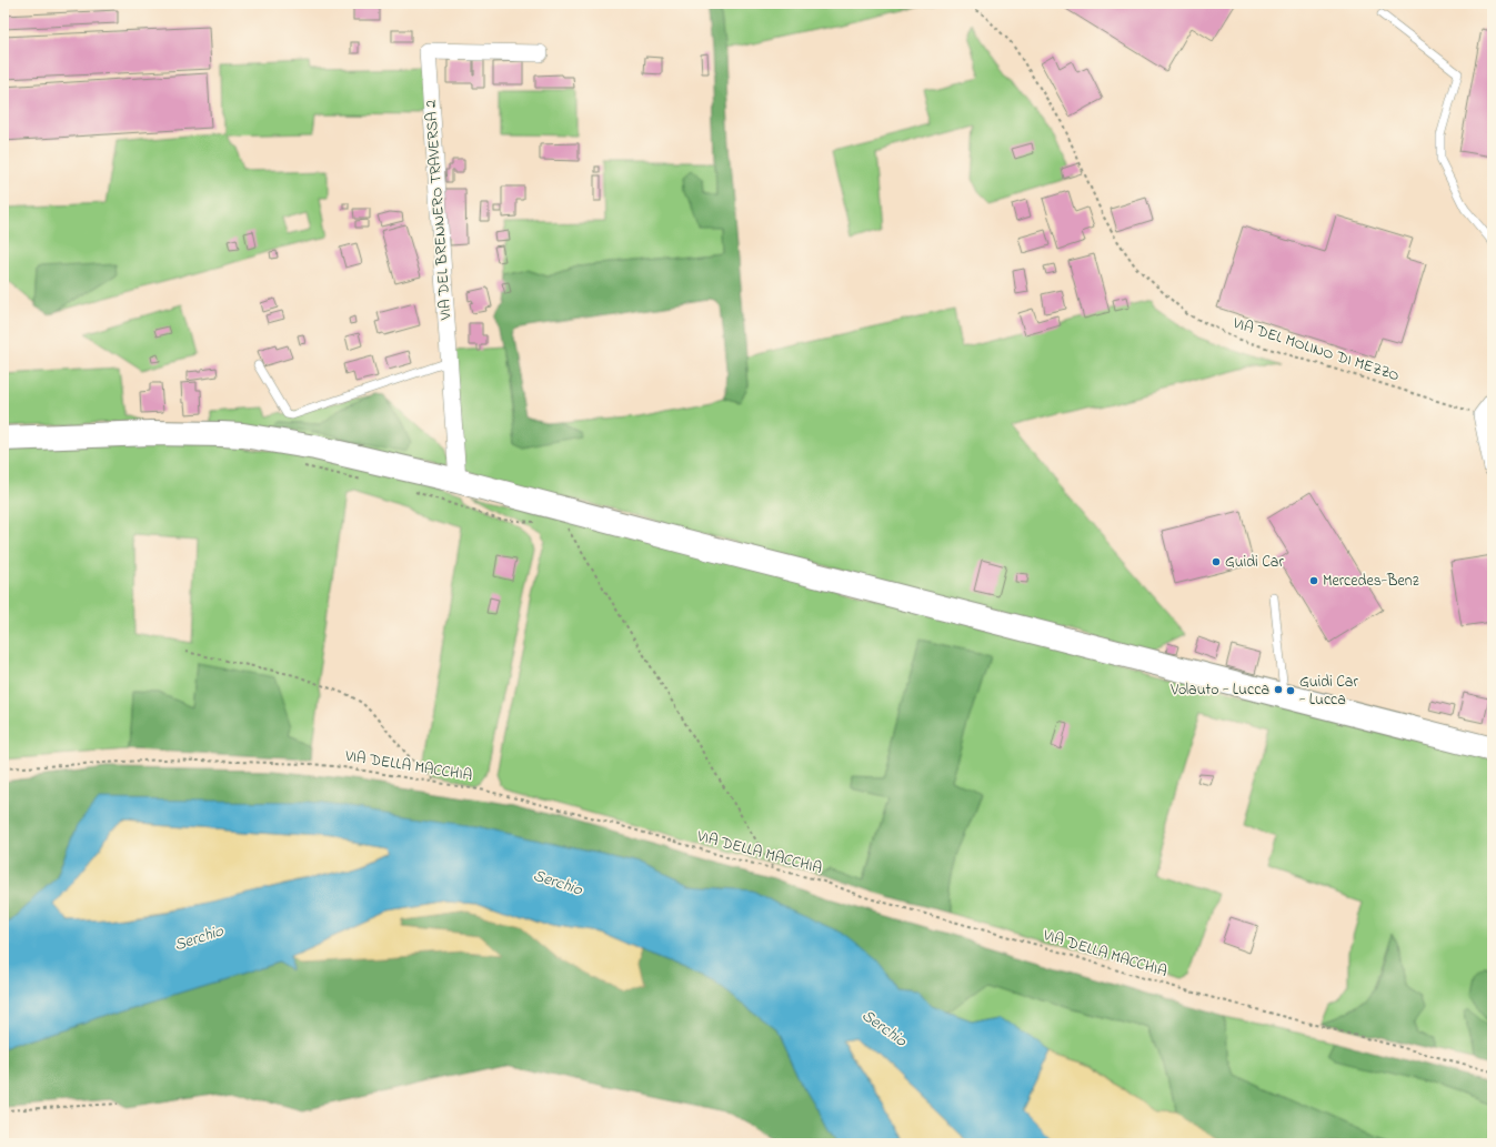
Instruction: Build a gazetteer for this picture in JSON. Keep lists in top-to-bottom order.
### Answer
{
  "streets": {
    "street": ["VIA DEL BRENNERO TRAVERSA 2"],
    "path": ["VIA DEL MOLINO DI MEZZO", "VIA DELLA MACCHIA"]
  },
  "water": ["Serchio"],
  "places": [
    "Guidi Car",
    "Mercedes-Benz",
    "Volauto - Lucca",
    "Guidi Car - Lucca"
  ]
}
